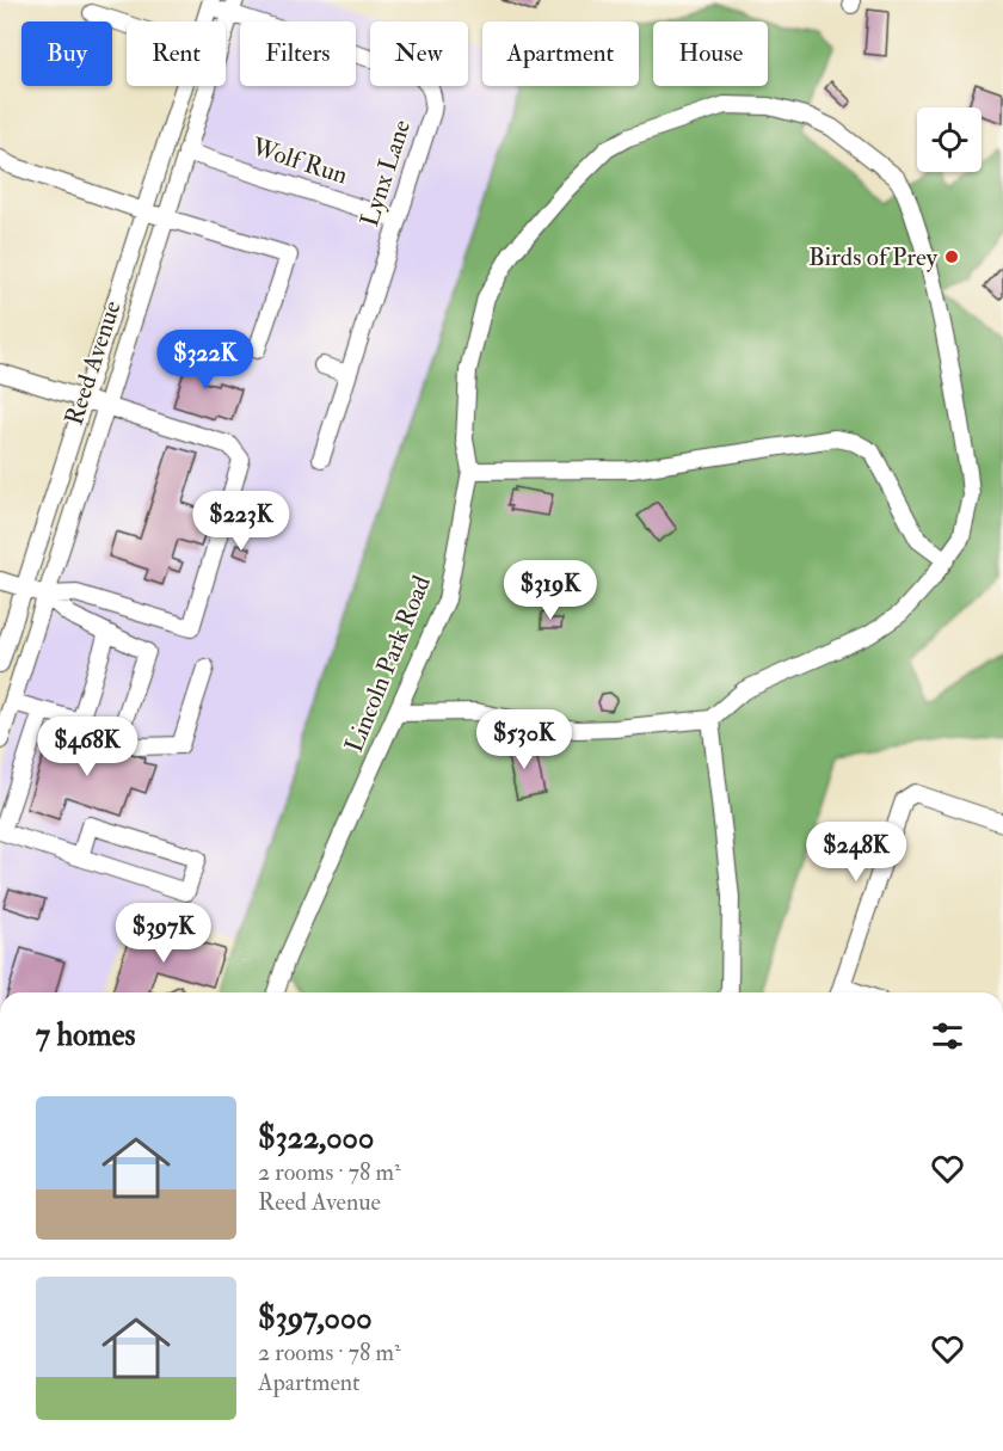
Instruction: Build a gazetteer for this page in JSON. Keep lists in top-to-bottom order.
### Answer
{
  "streets": {
    "street": [
      "Wolf Run",
      "Lynx Lane",
      "Reed Avenue",
      "Lincoln Park Road"
    ]
  },
  "crossings": [
    ["Wolf Run", "Lynx Lane"],
    ["Wolf Run", "Reed Avenue"],
    ["Lynx Lane", "Reed Avenue"]
  ],
  "places": ["Birds of Prey"],
  "page": {
    "chip": [
      "Buy",
      "Rent",
      "Filters",
      "New",
      "Apartment",
      "House"
    ],
    "price": [
      "$322K",
      "$223K",
      "$319K",
      "$530K",
      "$468K",
      "$248K",
      "$397K"
    ],
    "heading": "7 homes",
    "list": [
      {
        "name": "$322,000",
        "note": "2 rooms · 78 m² · Reed Avenue"
      },
      {
        "name": "$397,000",
        "note": "2 rooms · 78 m² · Apartment"
      }
    ]
  }
}
